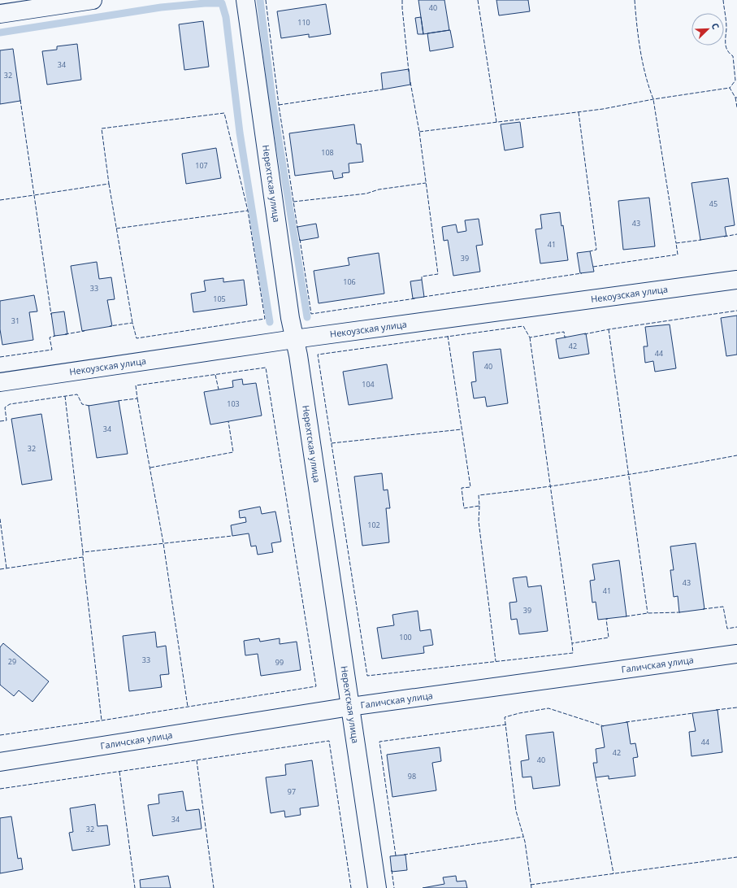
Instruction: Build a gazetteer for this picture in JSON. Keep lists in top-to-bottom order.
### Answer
{
  "streets": {
    "street": ["Нерехтская улица", "Некоузская улица", "Галичская улица"]
  },
  "crossings": [
    ["Нерехтская улица", "Некоузская улица"],
    ["Нерехтская улица", "Галичская улица"]
  ],
  "house_numbers": [
    "40",
    "110",
    "34",
    "32",
    "108",
    "107",
    "45",
    "43",
    "41",
    "39",
    "106",
    "33",
    "105",
    "31",
    "42",
    "44",
    "40",
    "104",
    "103",
    "34",
    "32",
    "102",
    "43",
    "41",
    "39",
    "100",
    "33",
    "29",
    "99",
    "44",
    "42",
    "40",
    "98",
    "97",
    "34",
    "32"
  ],
  "north": "top right"
}
